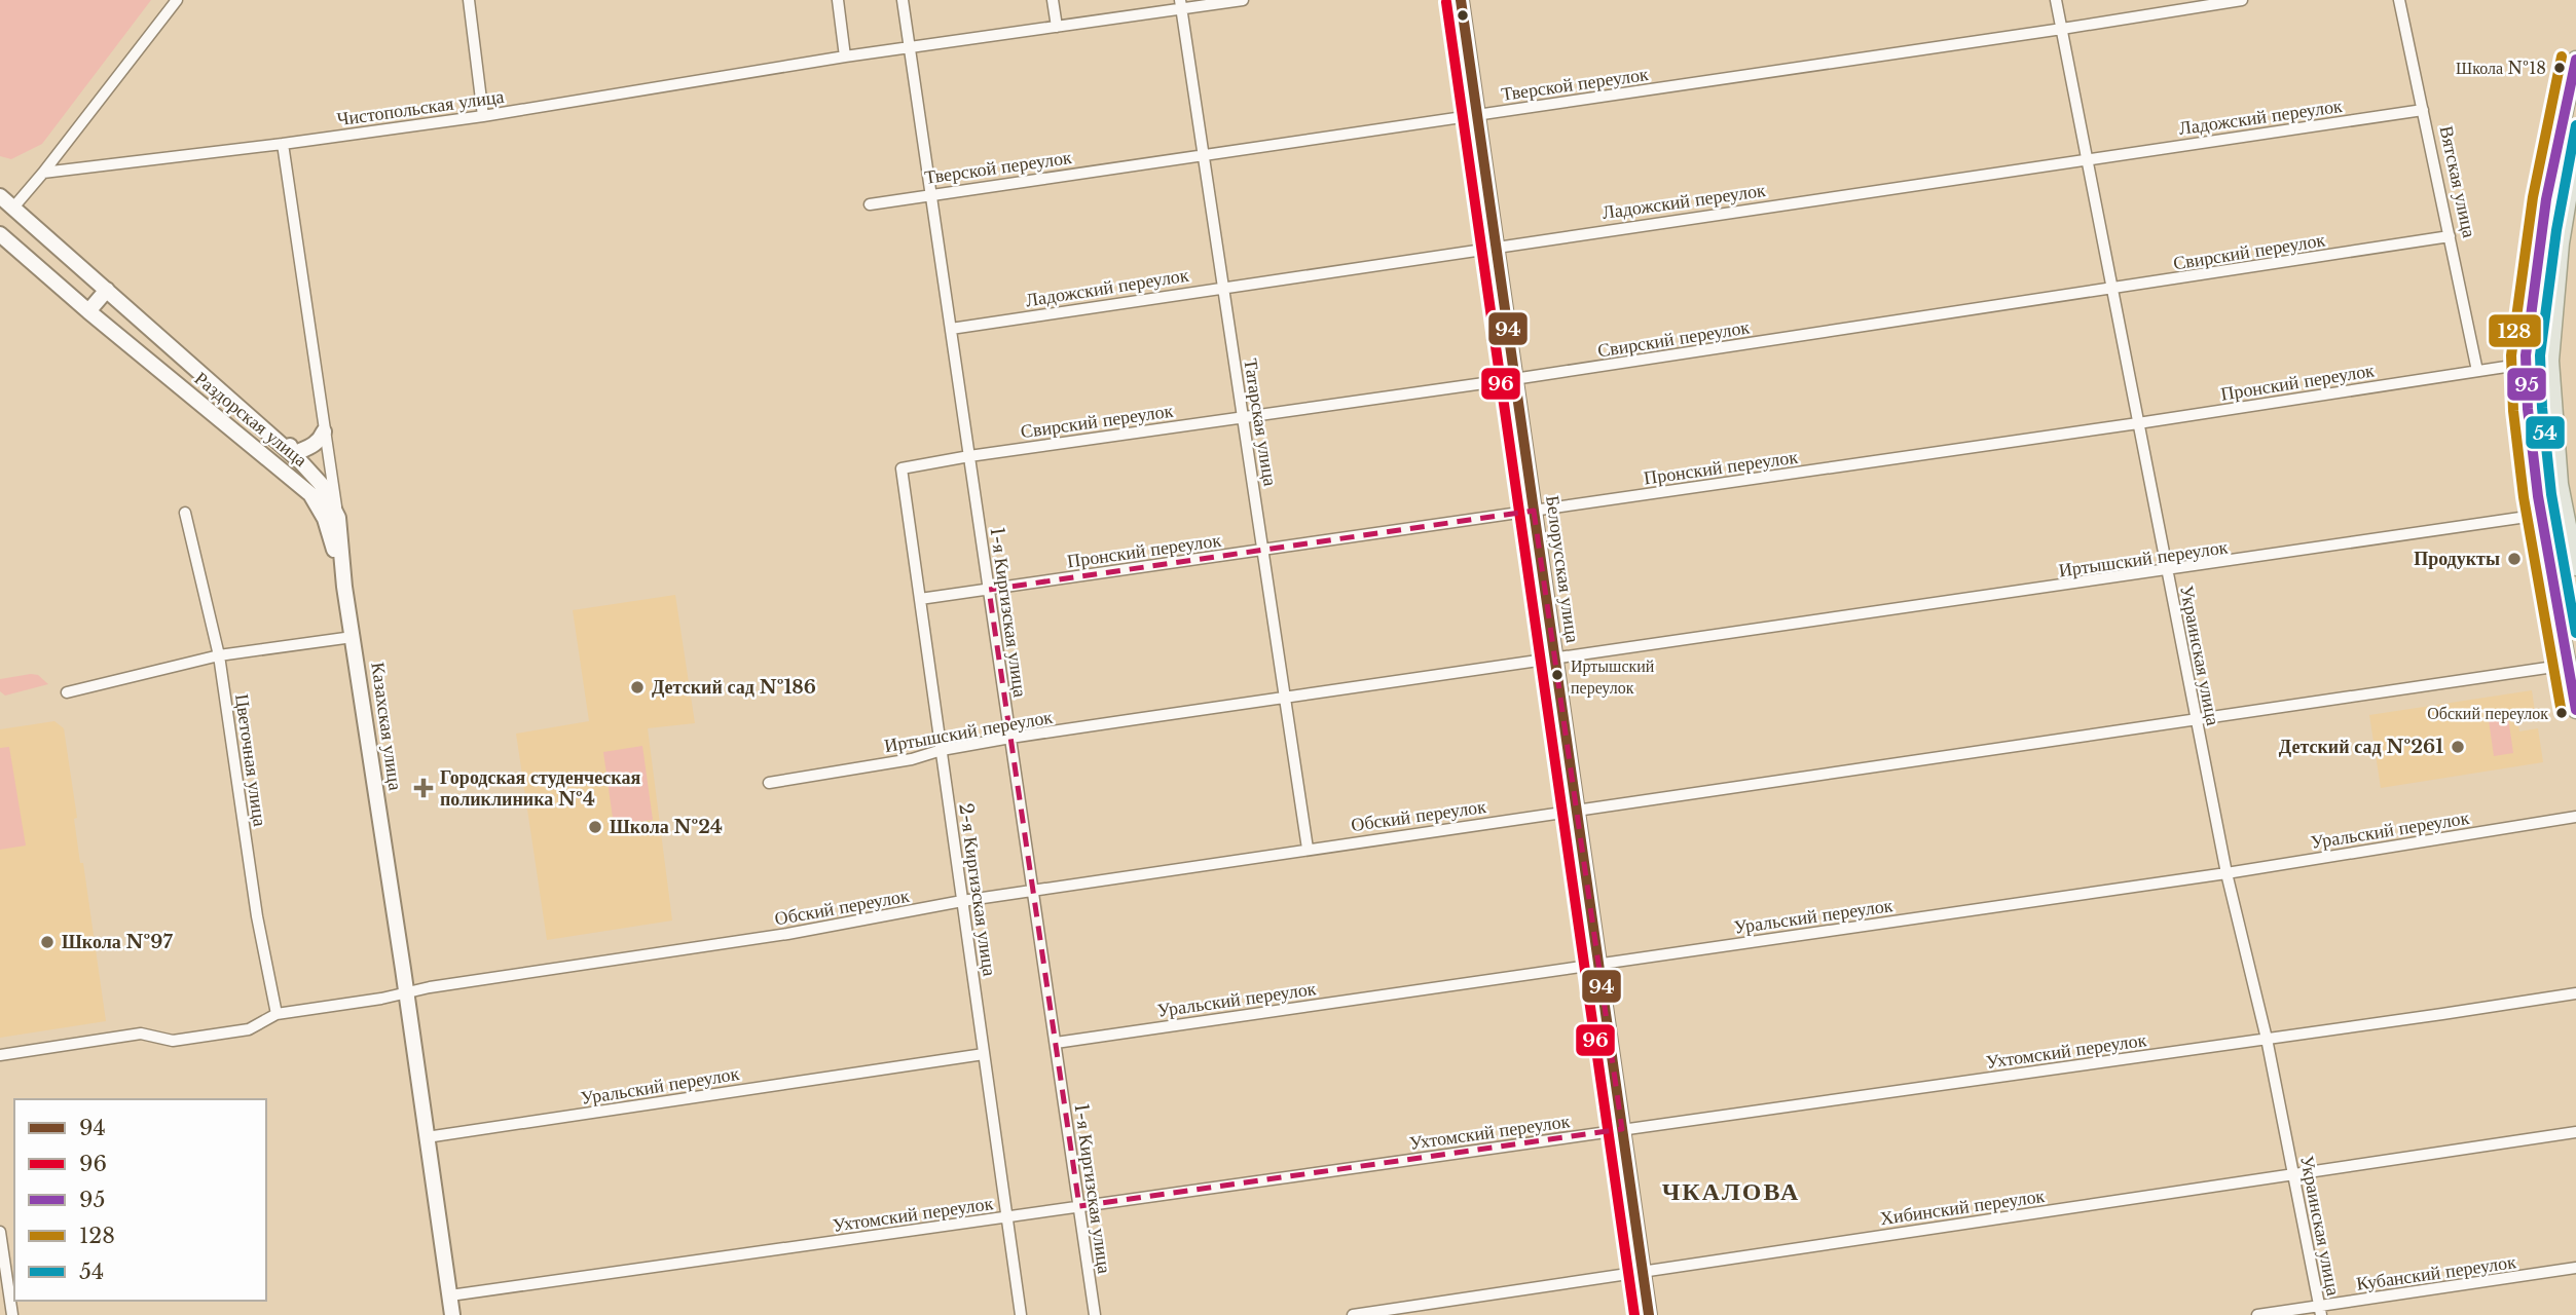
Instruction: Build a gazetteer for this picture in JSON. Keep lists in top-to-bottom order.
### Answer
{
  "streets": {
    "main road": ["Раздорская улица", "Белорусская улица", "Казахская улица"],
    "street": [
      "Тверской переулок",
      "Чистопольская улица",
      "Ладожский переулок",
      "Вятская улица",
      "Свирский переулок",
      "Пронский переулок",
      "Татарская улица",
      "Иртышский переулок",
      "1-я Киргизская улица",
      "Украинская улица",
      "Цветочная улица",
      "Обский переулок",
      "Уральский переулок",
      "2-я Киргизская улица",
      "Ухтомский переулок",
      "Хибинский переулок",
      "Кубанский переулок"
    ]
  },
  "crossings": [
    ["Тверской переулок", "Татарская улица"],
    ["Тверской переулок", "Белорусская улица"],
    ["Тверской переулок", "1-я Киргизская улица"],
    ["Тверской переулок", "Украинская улица"],
    ["Чистопольская улица", "Татарская улица"],
    ["Чистопольская улица", "1-я Киргизская улица"],
    ["Чистопольская улица", "Казахская улица"],
    ["Ладожский переулок", "Вятская улица"],
    ["Ладожский переулок", "Татарская улица"],
    ["Ладожский переулок", "Белорусская улица"],
    ["Ладожский переулок", "1-я Киргизская улица"],
    ["Ладожский переулок", "Украинская улица"],
    ["Вятская улица", "Свирский переулок"],
    ["Вятская улица", "Пронский переулок"],
    ["Свирский переулок", "Татарская улица"],
    ["Свирский переулок", "Белорусская улица"],
    ["Свирский переулок", "1-я Киргизская улица"],
    ["Свирский переулок", "Украинская улица"],
    ["Свирский переулок", "2-я Киргизская улица"],
    ["Пронский переулок", "Татарская улица"],
    ["Пронский переулок", "Белорусская улица"],
    ["Пронский переулок", "1-я Киргизская улица"],
    ["Пронский переулок", "Украинская улица"],
    ["Пронский переулок", "2-я Киргизская улица"],
    ["Раздорская улица", "Казахская улица"],
    ["Татарская улица", "Иртышский переулок"],
    ["Татарская улица", "Обский переулок"],
    ["Иртышский переулок", "Белорусская улица"],
    ["Иртышский переулок", "1-я Киргизская улица"],
    ["Иртышский переулок", "Украинская улица"],
    ["Иртышский переулок", "2-я Киргизская улица"],
    ["Белорусская улица", "Обский переулок"],
    ["Белорусская улица", "Уральский переулок"],
    ["Белорусская улица", "Ухтомский переулок"],
    ["Белорусская улица", "Хибинский переулок"],
    ["1-я Киргизская улица", "Обский переулок"],
    ["1-я Киргизская улица", "Уральский переулок"],
    ["1-я Киргизская улица", "Ухтомский переулок"],
    ["Украинская улица", "Обский переулок"],
    ["Украинская улица", "Уральский переулок"],
    ["Украинская улица", "Ухтомский переулок"],
    ["Украинская улица", "Хибинский переулок"],
    ["Украинская улица", "Кубанский переулок"],
    ["Казахская улица", "Обский переулок"],
    ["Казахская улица", "Уральский переулок"],
    ["Казахская улица", "Ухтомский переулок"],
    ["Цветочная улица", "Обский переулок"],
    ["Обский переулок", "2-я Киргизская улица"],
    ["Уральский переулок", "2-я Киргизская улица"],
    ["2-я Киргизская улица", "Ухтомский переулок"]
  ],
  "districts": ["ЧКАЛОВА"],
  "places": {
    "other": [
      "Школа №18",
      "Продукты",
      "Иртышский переулок",
      "Детский сад №186",
      "Обский переулок",
      "Детский сад №261",
      "Школа №24",
      "Школа №97"
    ],
    "health": ["Городская студенческая поликлиника №4"]
  },
  "lines": [
    "transit line 94",
    "transit line 96",
    "transit line 128",
    "transit line 95",
    "transit line 54"
  ],
  "legend": [
    "94",
    "96",
    "95",
    "128",
    "54"
  ]
}
